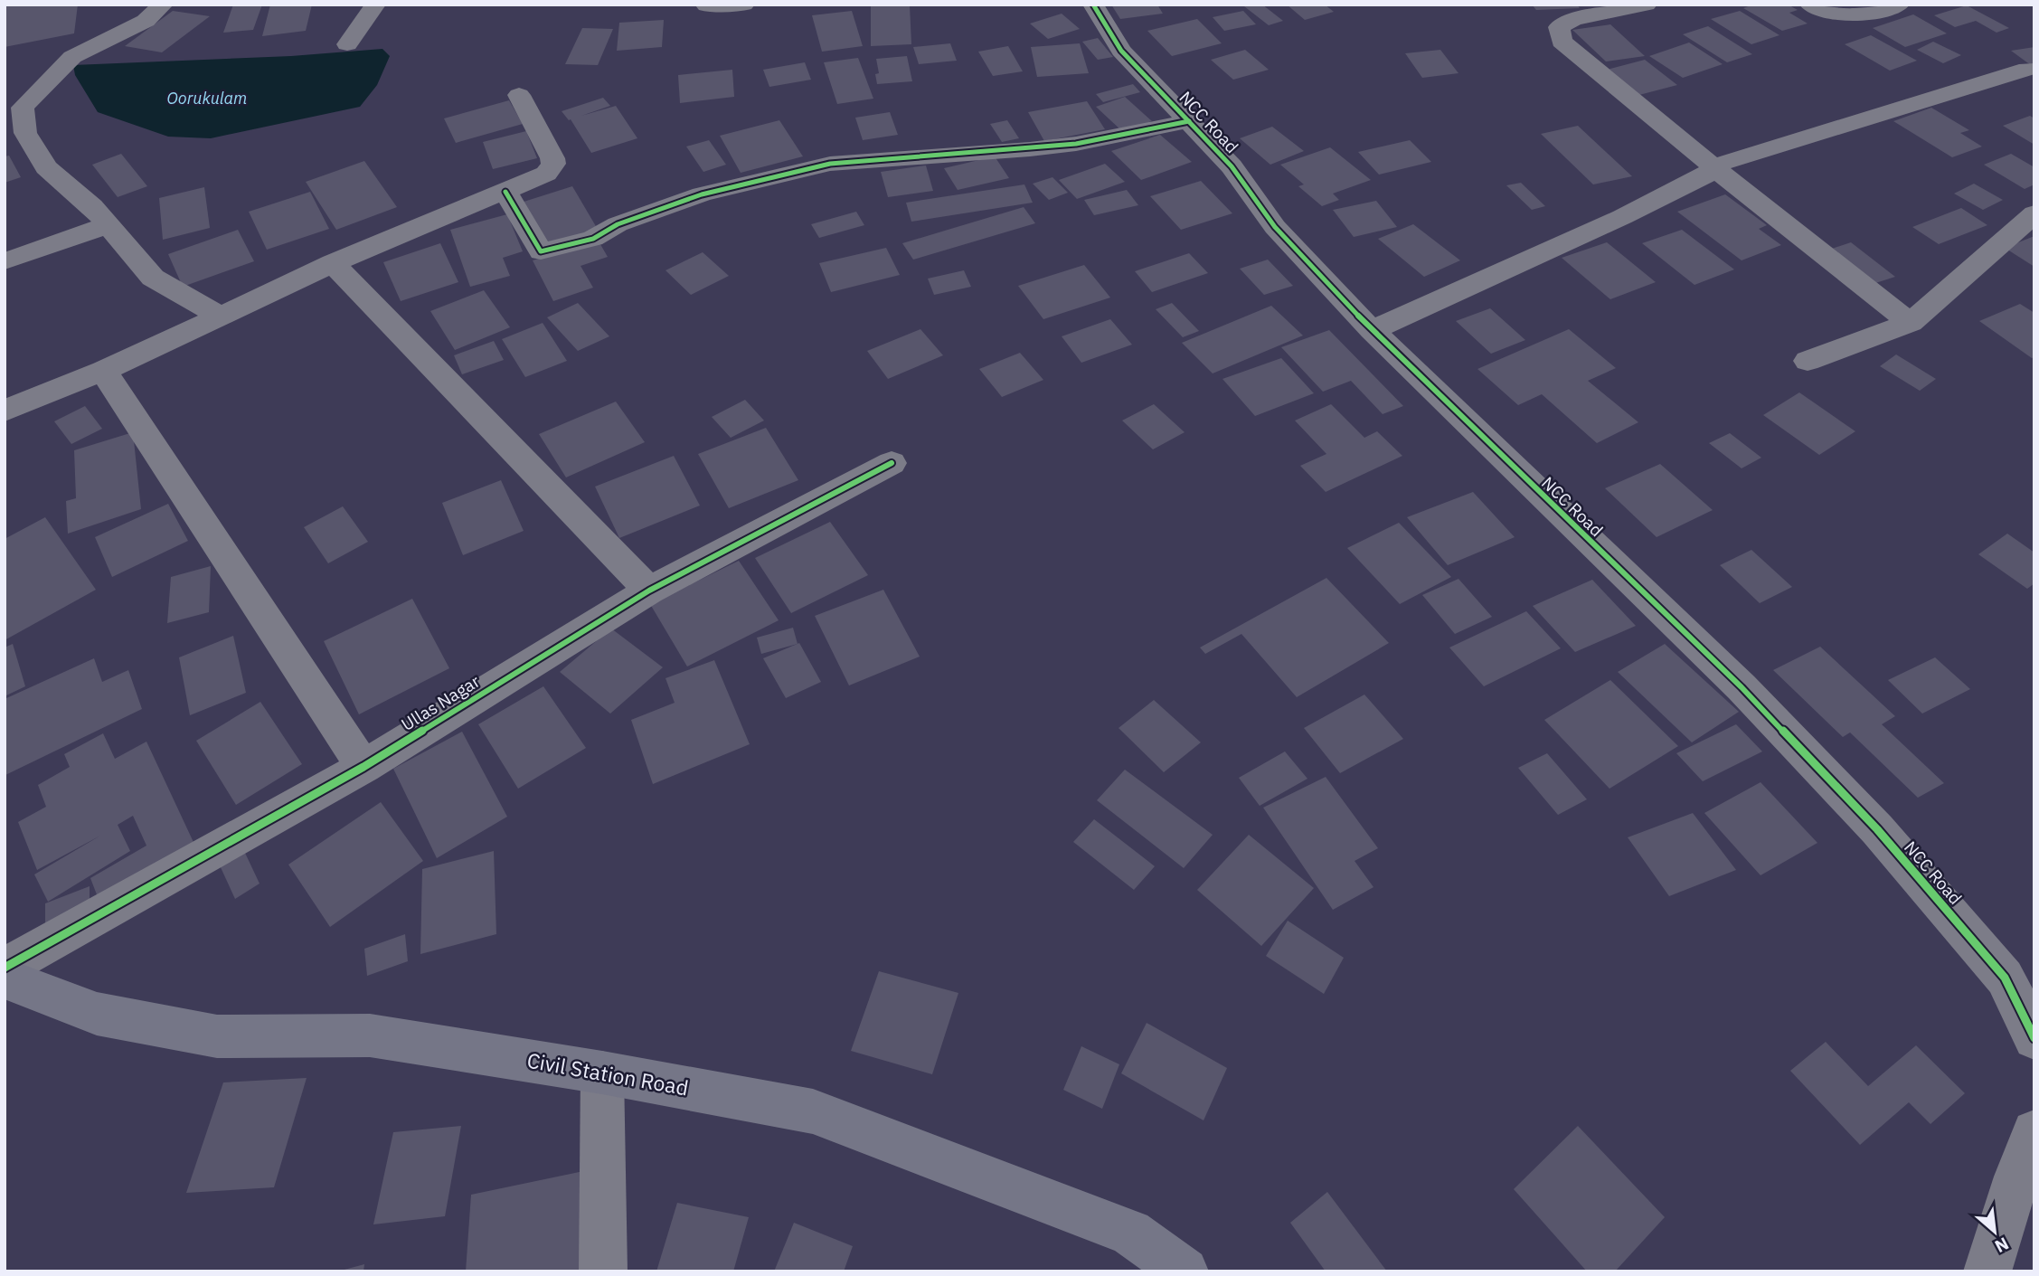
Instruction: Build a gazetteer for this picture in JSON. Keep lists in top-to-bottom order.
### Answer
{
  "streets": {
    "main road": ["Civil Station Road"],
    "street": ["NCC Road", "Ullas Nagar"]
  },
  "water": ["Oorukulam"],
  "north": "bottom right"
}
